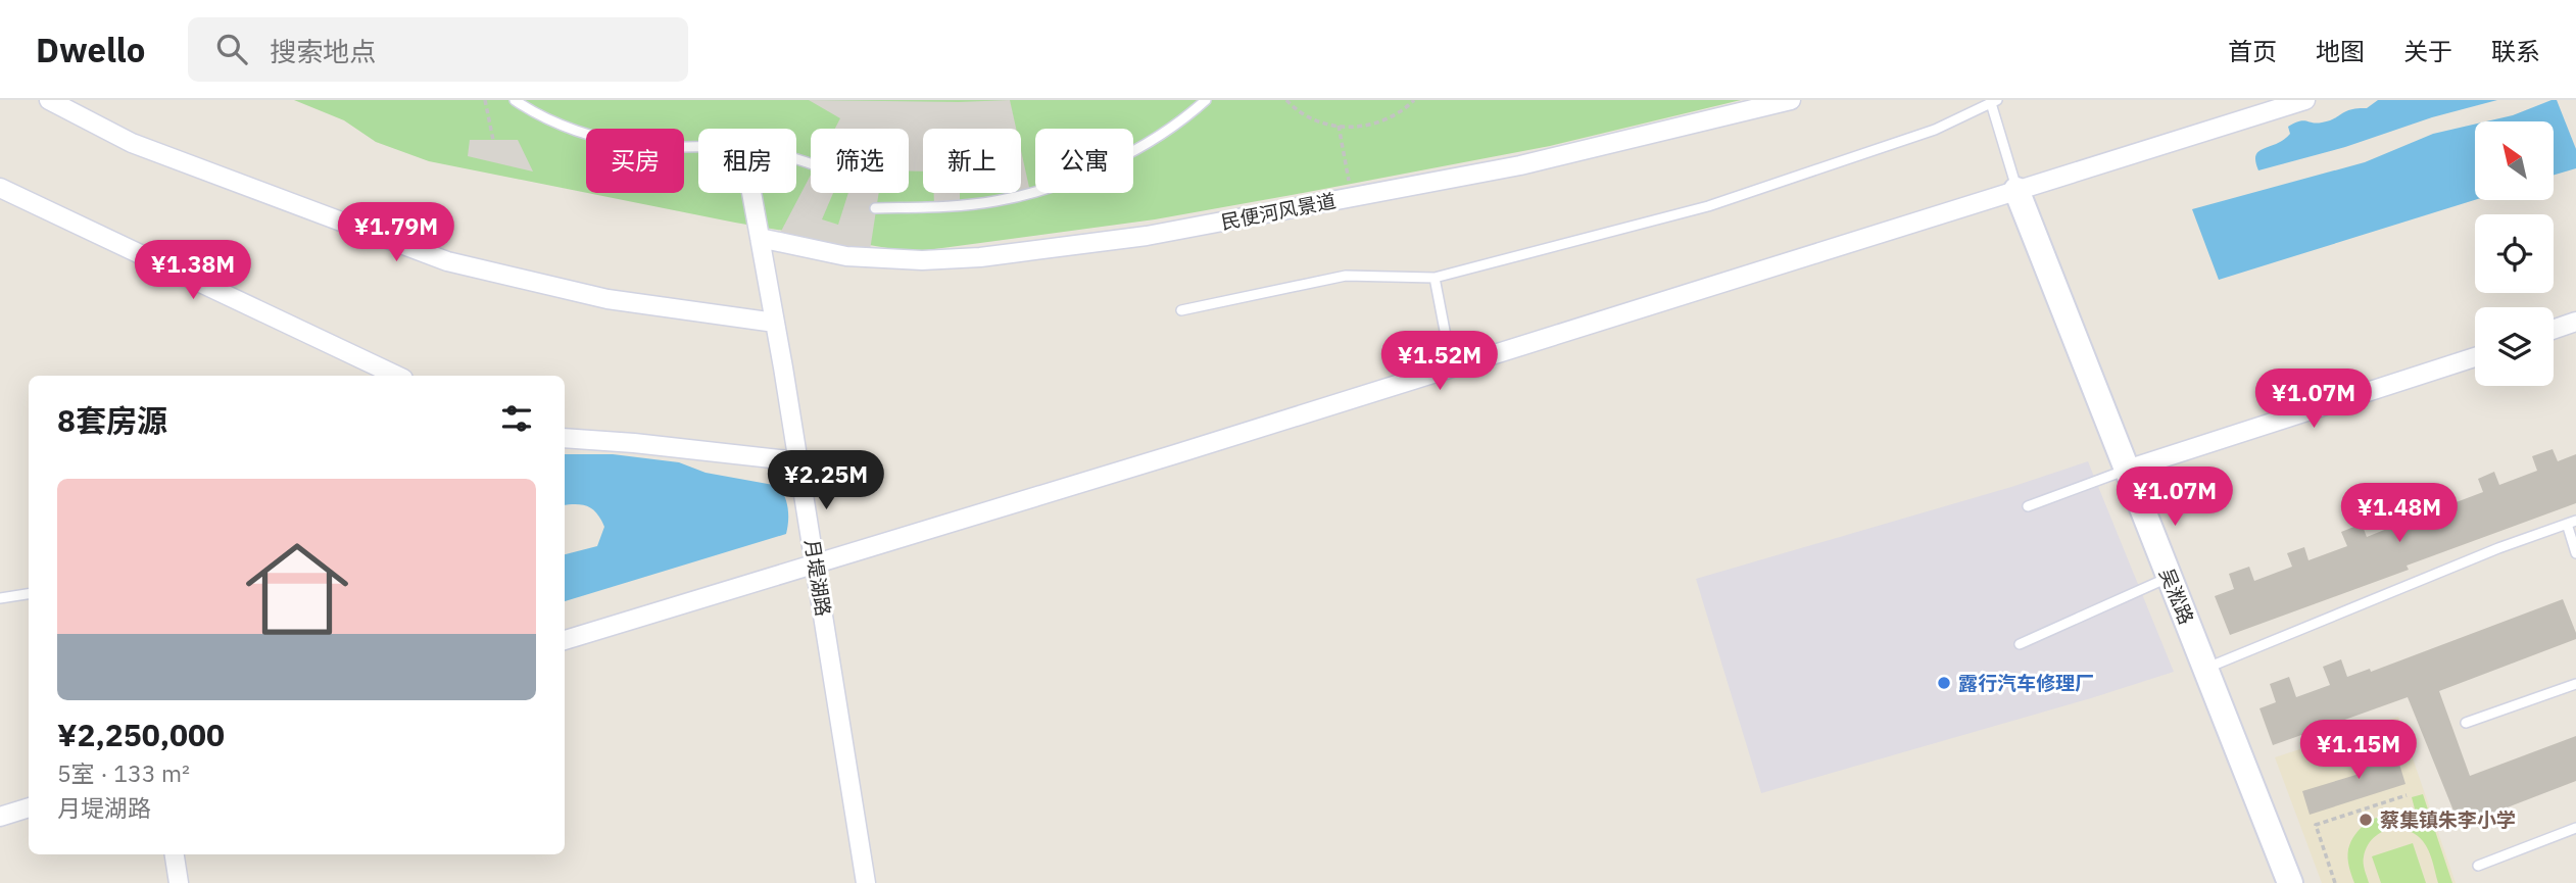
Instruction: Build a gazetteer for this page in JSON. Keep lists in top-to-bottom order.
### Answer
{
  "streets": {
    "street": ["民便河风景道", "月堤湖路", "吴淞路"]
  },
  "crossings": [
    ["民便河风景道", "月堤湖路"]
  ],
  "places": ["露行汽车修理厂", "蔡集镇朱李小学"],
  "north": "top left",
  "page": {
    "header": "Dwello",
    "search": "搜索地点",
    "nav": [
      "首页",
      "地图",
      "关于",
      "联系"
    ],
    "chip": [
      "买房",
      "租房",
      "筛选",
      "新上",
      "公寓"
    ],
    "price": [
      "¥1.79M",
      "¥1.38M",
      "¥1.52M",
      "¥1.07M",
      "¥2.25M",
      "¥1.07M",
      "¥1.48M",
      "¥1.15M"
    ],
    "heading": "8套房源",
    "list": [
      {
        "name": "¥2,250,000",
        "note": "5室 · 133 m² · 月堤湖路"
      }
    ]
  }
}
